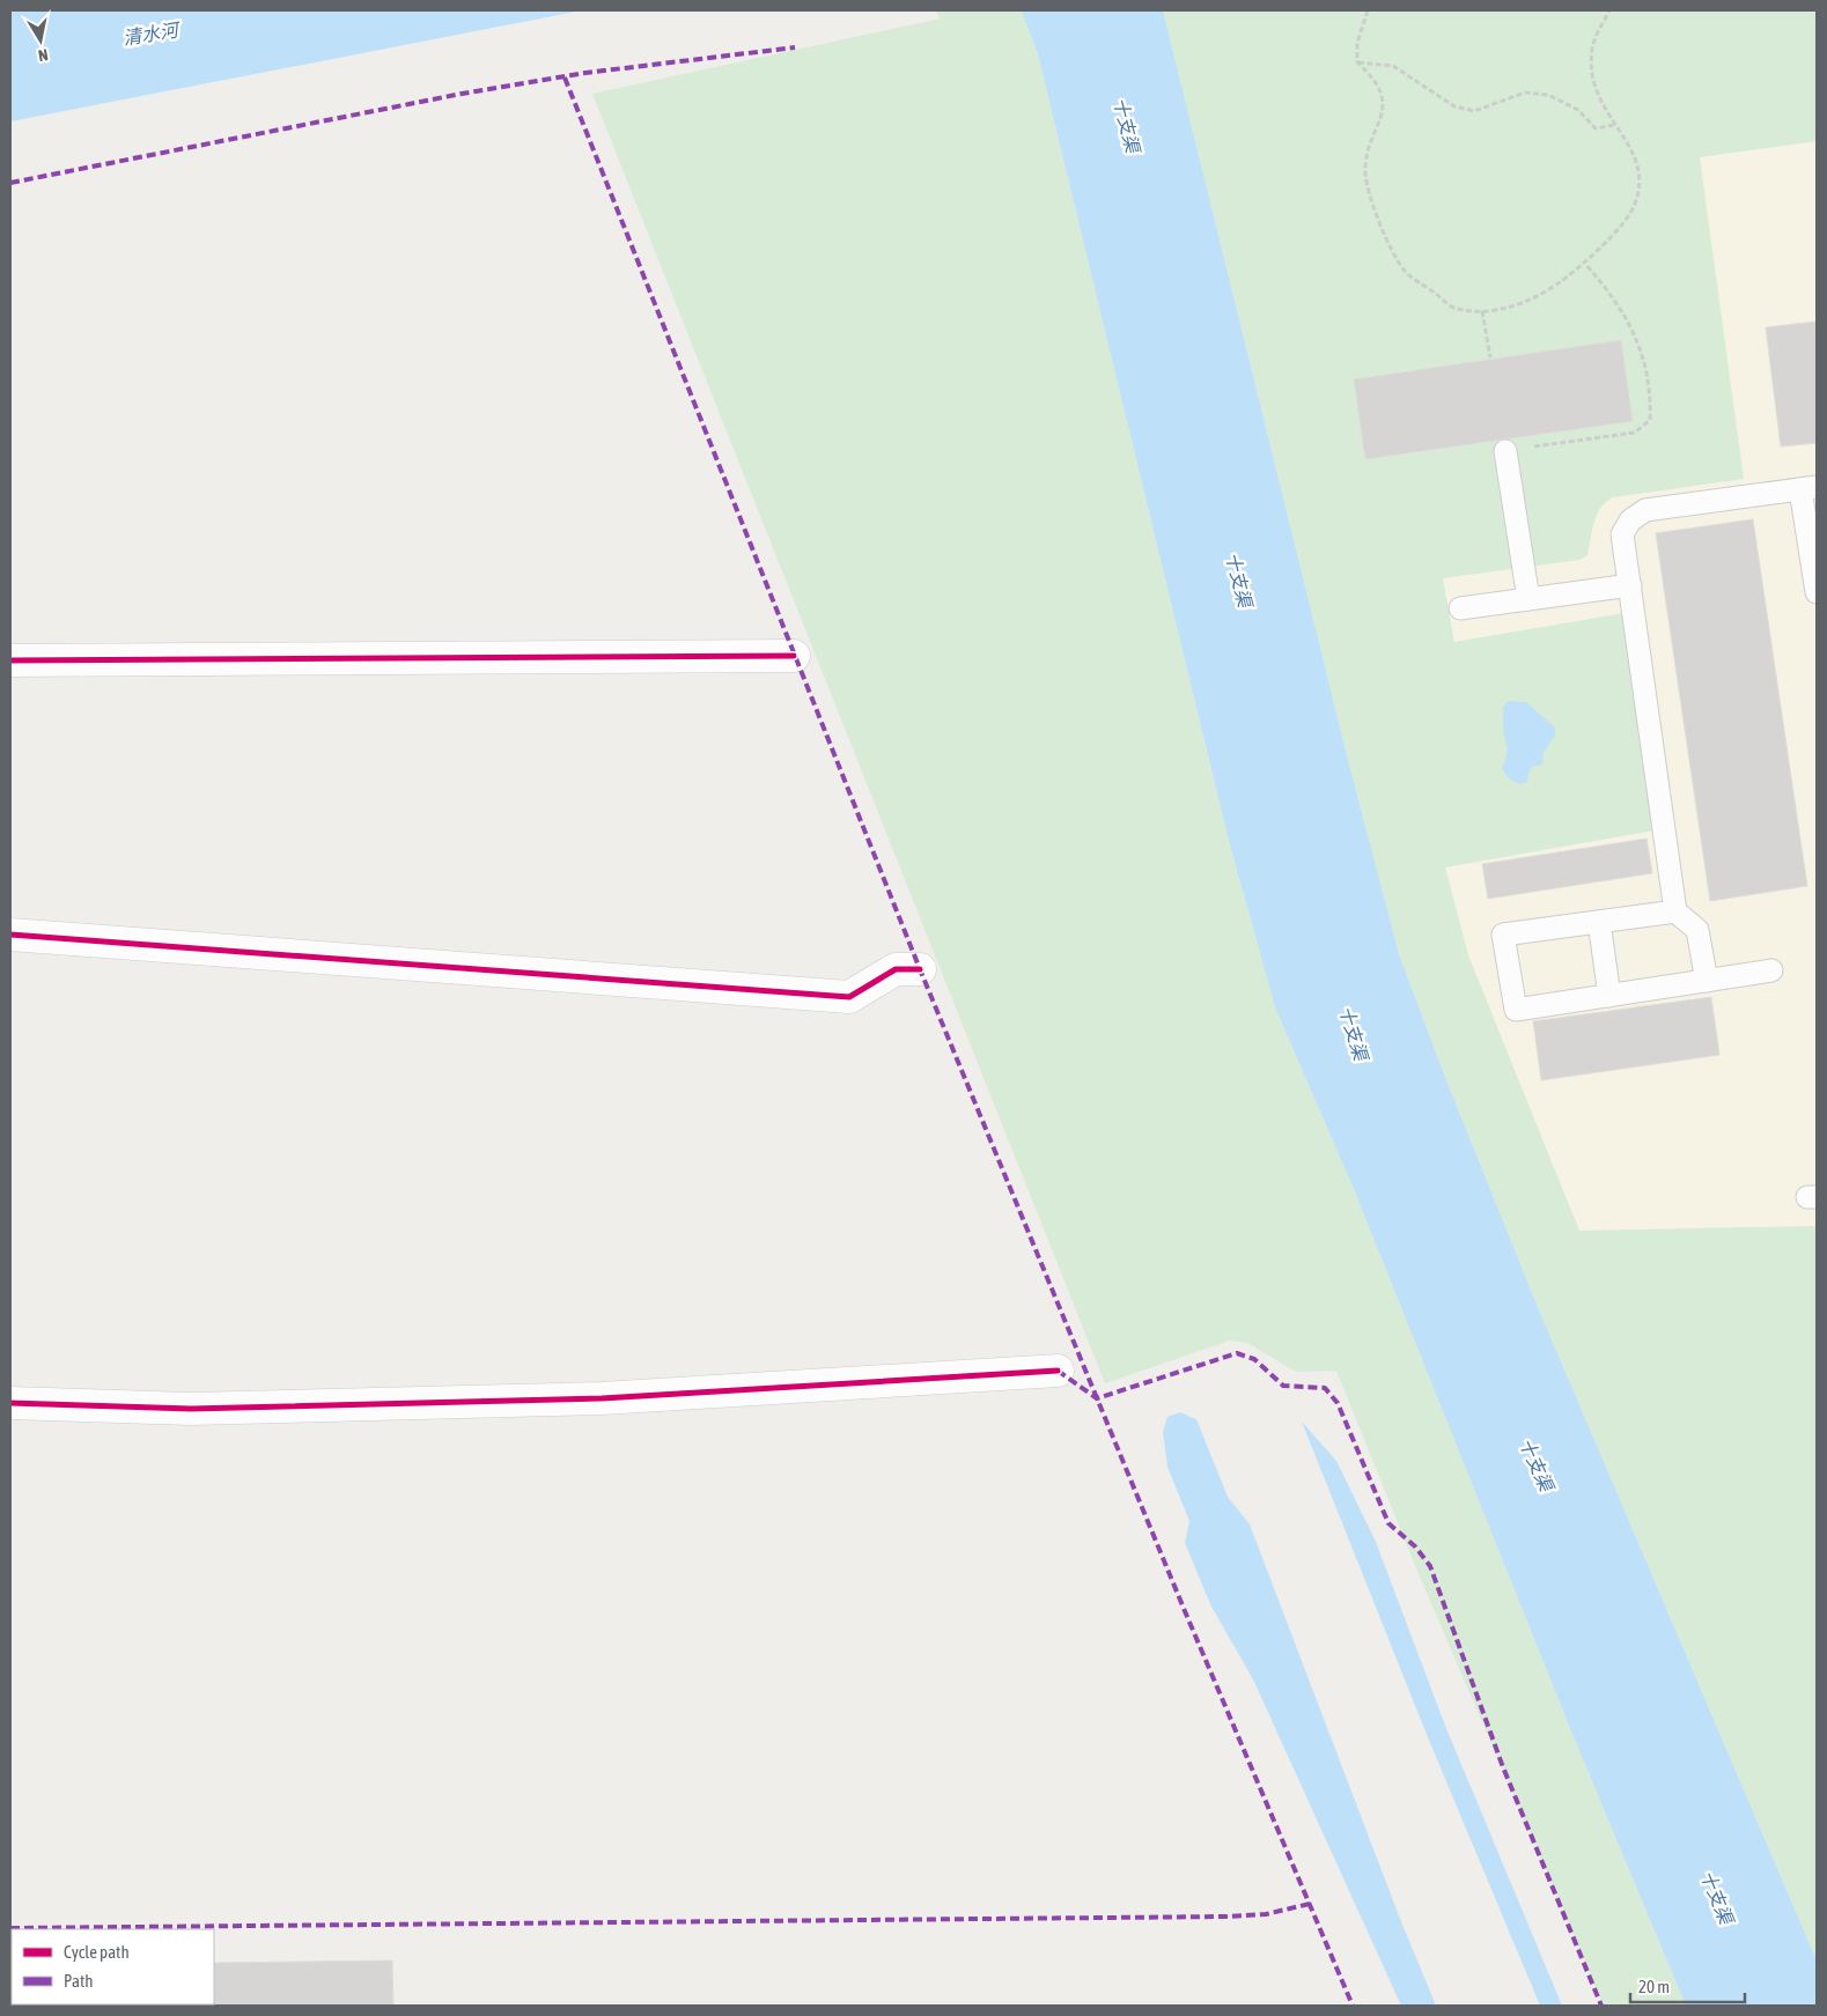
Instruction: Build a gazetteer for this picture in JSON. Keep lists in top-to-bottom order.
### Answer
{
  "water": ["清水河", "十支渠"],
  "legend": ["Cycle path", "Path"],
  "scale_bar": "20 m",
  "north": "bottom"
}
